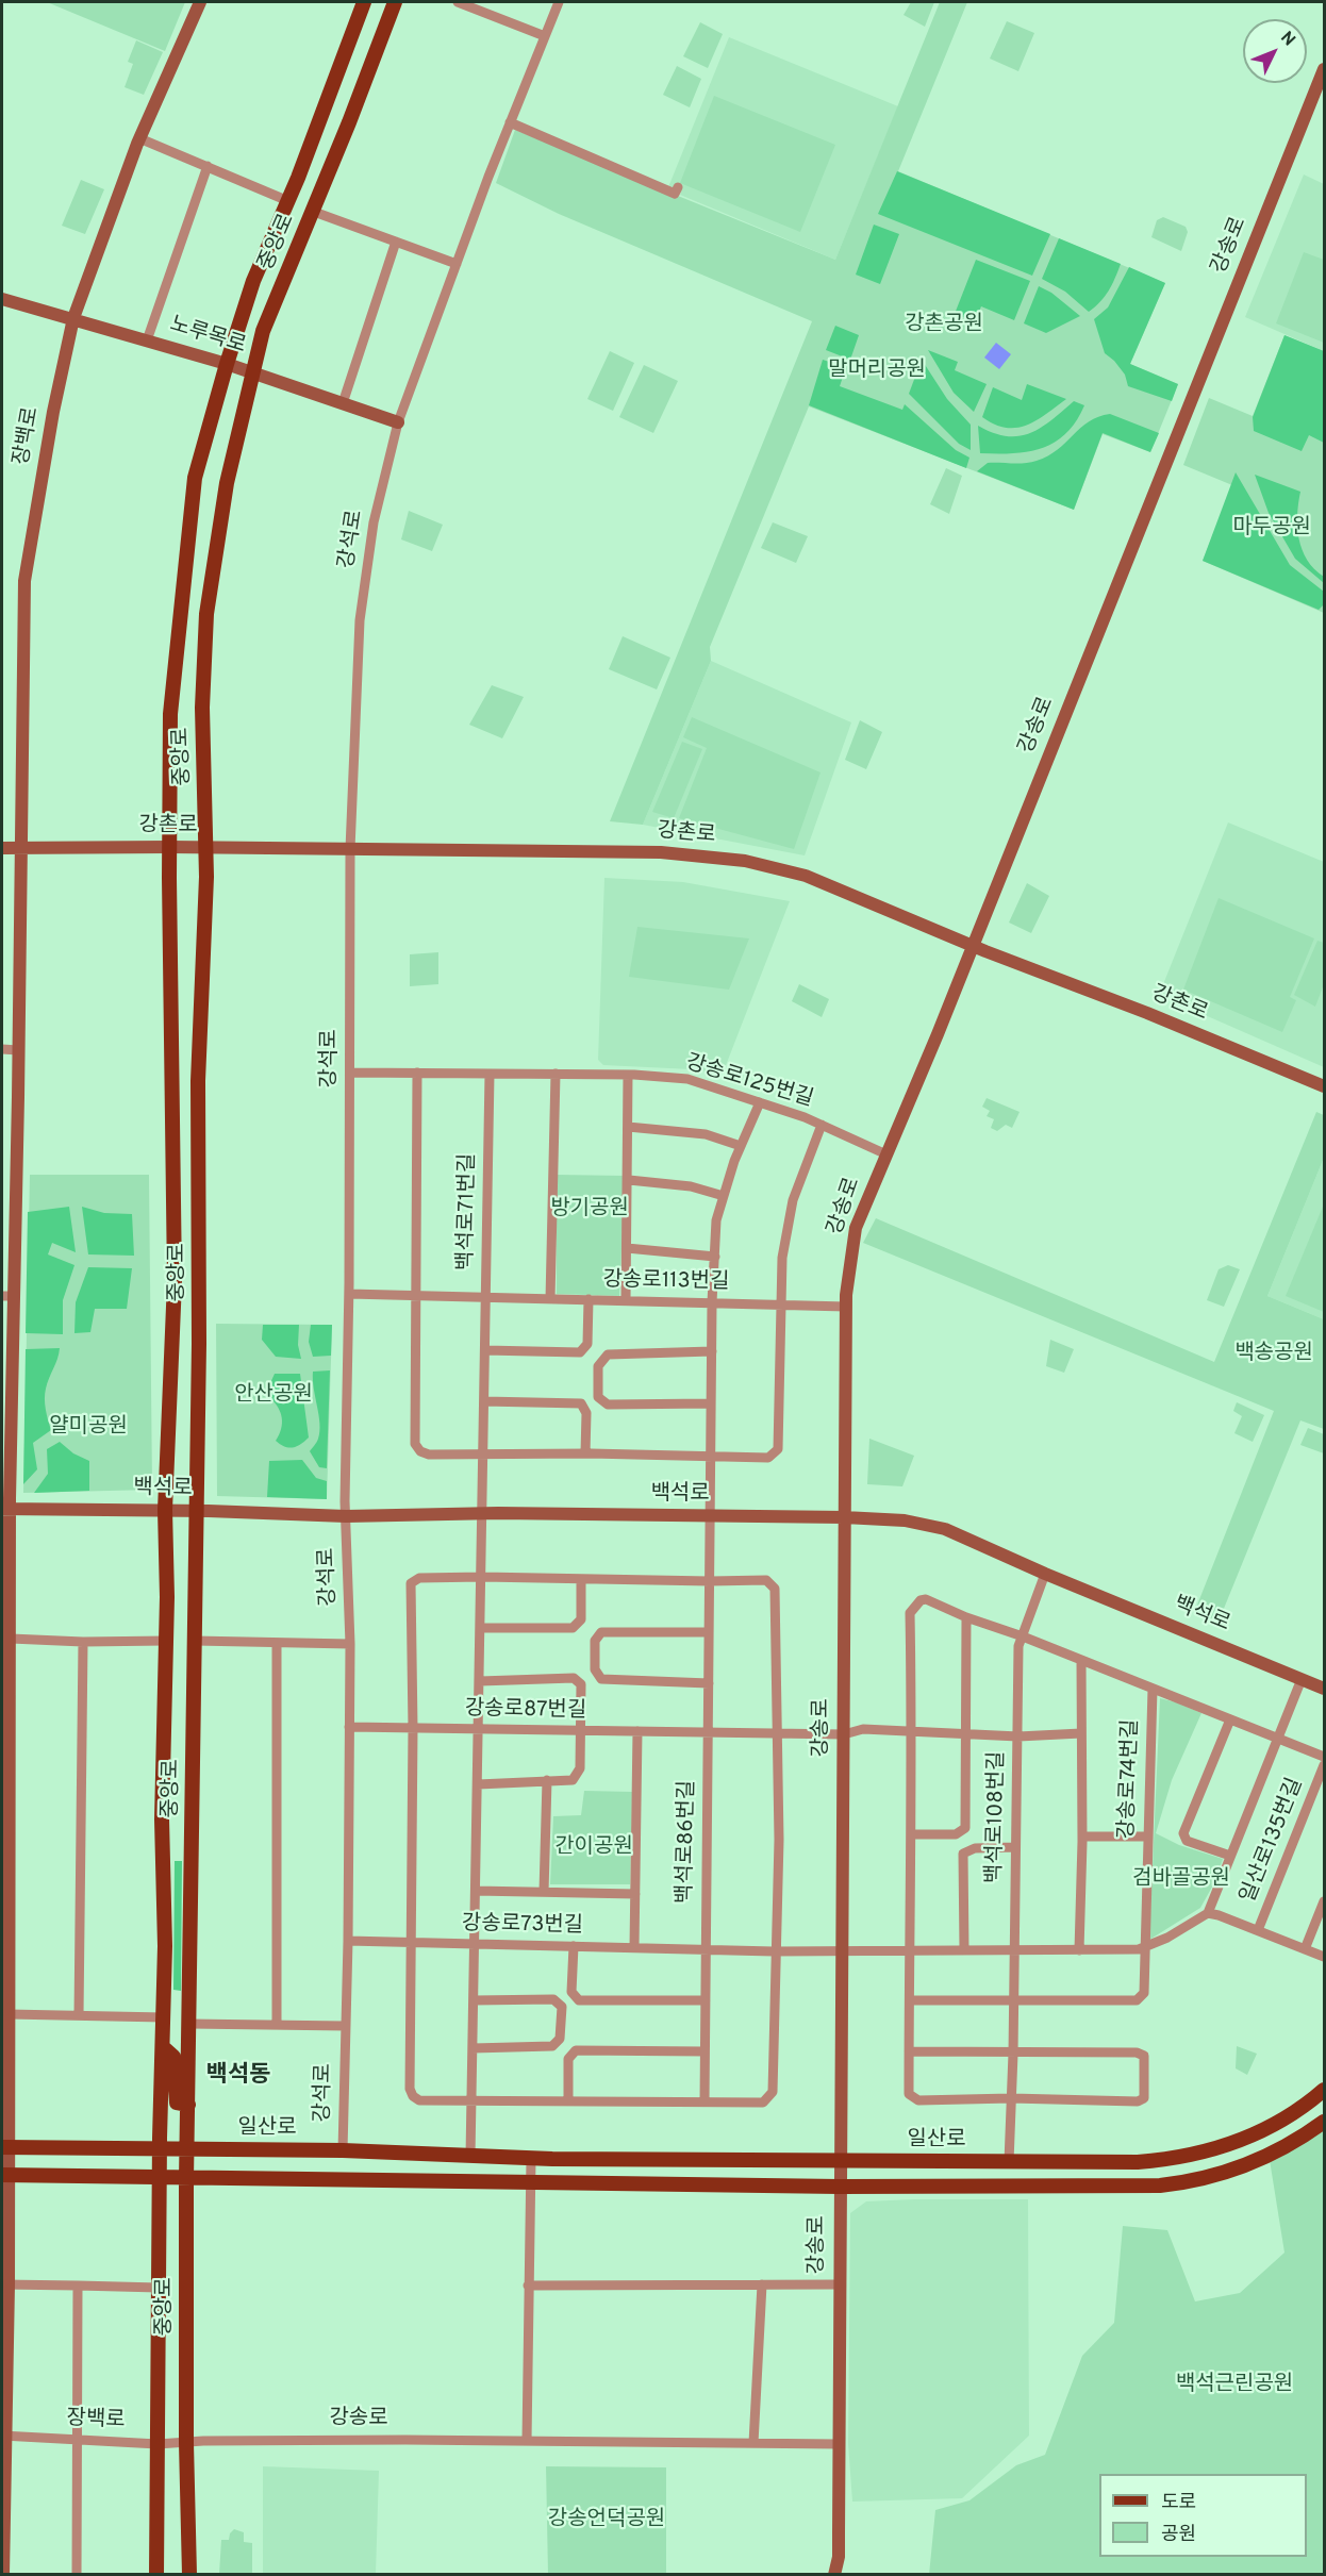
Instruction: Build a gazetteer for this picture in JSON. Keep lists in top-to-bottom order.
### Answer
{
  "streets": {
    "main road": [
      "중앙로",
      "강송로",
      "노루목로",
      "장백로",
      "강촌로",
      "백석로",
      "일산로"
    ],
    "street": [
      "강석로",
      "강송로125번길",
      "백석로71번길",
      "강송로113번길",
      "강송로87번길",
      "강송로74번길",
      "백석로108번길",
      "일산로135번길",
      "백석로86번길",
      "강송로73번길"
    ]
  },
  "crossings": [
    ["중앙로", "강송로"],
    ["중앙로", "노루목로"],
    ["중앙로", "장백로"],
    ["중앙로", "강촌로"],
    ["중앙로", "백석로"],
    ["중앙로", "일산로"],
    ["강송로", "장백로"],
    ["강송로", "강촌로"],
    ["강송로", "강송로125번길"],
    ["강송로", "강송로113번길"],
    ["강송로", "백석로"],
    ["강송로", "강송로87번길"],
    ["강송로", "강송로73번길"],
    ["강송로", "일산로"],
    ["노루목로", "장백로"],
    ["노루목로", "강석로"],
    ["장백로", "강촌로"],
    ["장백로", "백석로"],
    ["장백로", "일산로"],
    ["강석로", "강촌로"],
    ["강석로", "강송로125번길"],
    ["강석로", "강송로113번길"],
    ["강석로", "백석로"],
    ["강석로", "강송로87번길"],
    ["강석로", "강송로73번길"],
    ["강석로", "일산로"],
    ["강송로125번길", "백석로71번길"],
    ["강송로125번길", "강송로113번길"],
    ["강송로125번길", "백석로86번길"],
    ["백석로71번길", "강송로113번길"],
    ["백석로71번길", "백석로"],
    ["백석로71번길", "강송로87번길"],
    ["백석로71번길", "강송로73번길"],
    ["백석로71번길", "일산로"],
    ["강송로113번길", "백석로86번길"],
    ["백석로", "백석로108번길"],
    ["백석로", "백석로86번길"],
    ["강송로87번길", "백석로108번길"],
    ["강송로87번길", "백석로86번길"],
    ["강송로74번길", "백석로108번길"],
    ["백석로108번길", "일산로"],
    ["백석로86번길", "강송로73번길"]
  ],
  "districts": ["백석동"],
  "parks": [
    "강촌공원",
    "말머리공원",
    "마두공원",
    "방기공원",
    "백송공원",
    "안산공원",
    "얄미공원",
    "간이공원",
    "검바골공원",
    "백석근린공원",
    "강송언덕공원"
  ],
  "legend": ["도로", "공원"],
  "north": "top right"
}
